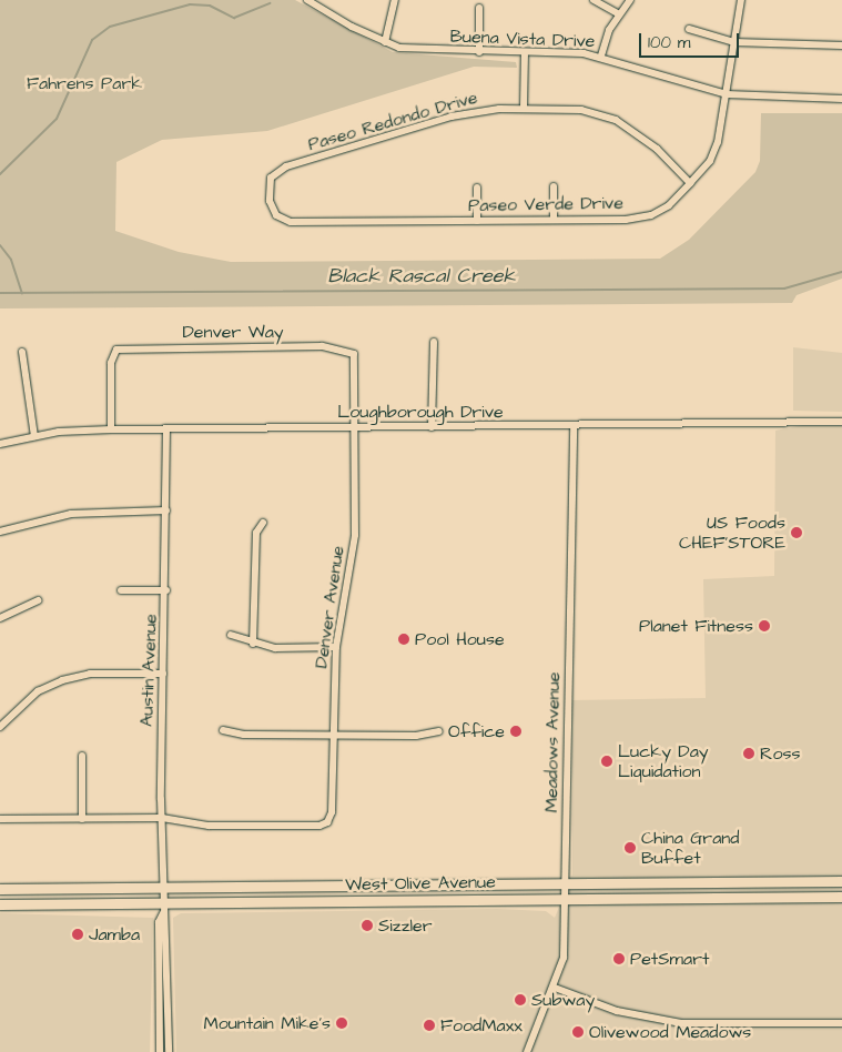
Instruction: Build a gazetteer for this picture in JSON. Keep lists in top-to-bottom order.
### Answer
{
  "streets": {
    "main road": ["West Olive Avenue"],
    "street": [
      "Buena Vista Drive",
      "Paseo Redondo Drive",
      "Paseo Verde Drive",
      "Denver Way",
      "Loughborough Drive",
      "Denver Avenue",
      "Austin Avenue",
      "Meadows Avenue"
    ]
  },
  "crossings": [
    ["Buena Vista Drive", "Paseo Verde Drive"],
    ["Paseo Redondo Drive", "Paseo Verde Drive"],
    ["Denver Way", "Loughborough Drive"],
    ["Denver Way", "Denver Avenue"],
    ["Loughborough Drive", "Denver Avenue"],
    ["Loughborough Drive", "Austin Avenue"],
    ["Loughborough Drive", "Meadows Avenue"],
    ["Denver Avenue", "Austin Avenue"],
    ["Austin Avenue", "West Olive Avenue"],
    ["Meadows Avenue", "West Olive Avenue"]
  ],
  "water": ["Black Rascal Creek"],
  "parks": ["Fahrens Park"],
  "places": [
    "US Foods CHEF'STORE",
    "Planet Fitness",
    "Pool House",
    "Office",
    "Ross",
    "Lucky Day Liquidation",
    "China Grand Buffet",
    "Sizzler",
    "Jamba",
    "PetSmart",
    "Subway",
    "Mountain Mike's",
    "FoodMaxx",
    "Olivewood Meadows"
  ],
  "scale_bar": "100 m"
}
